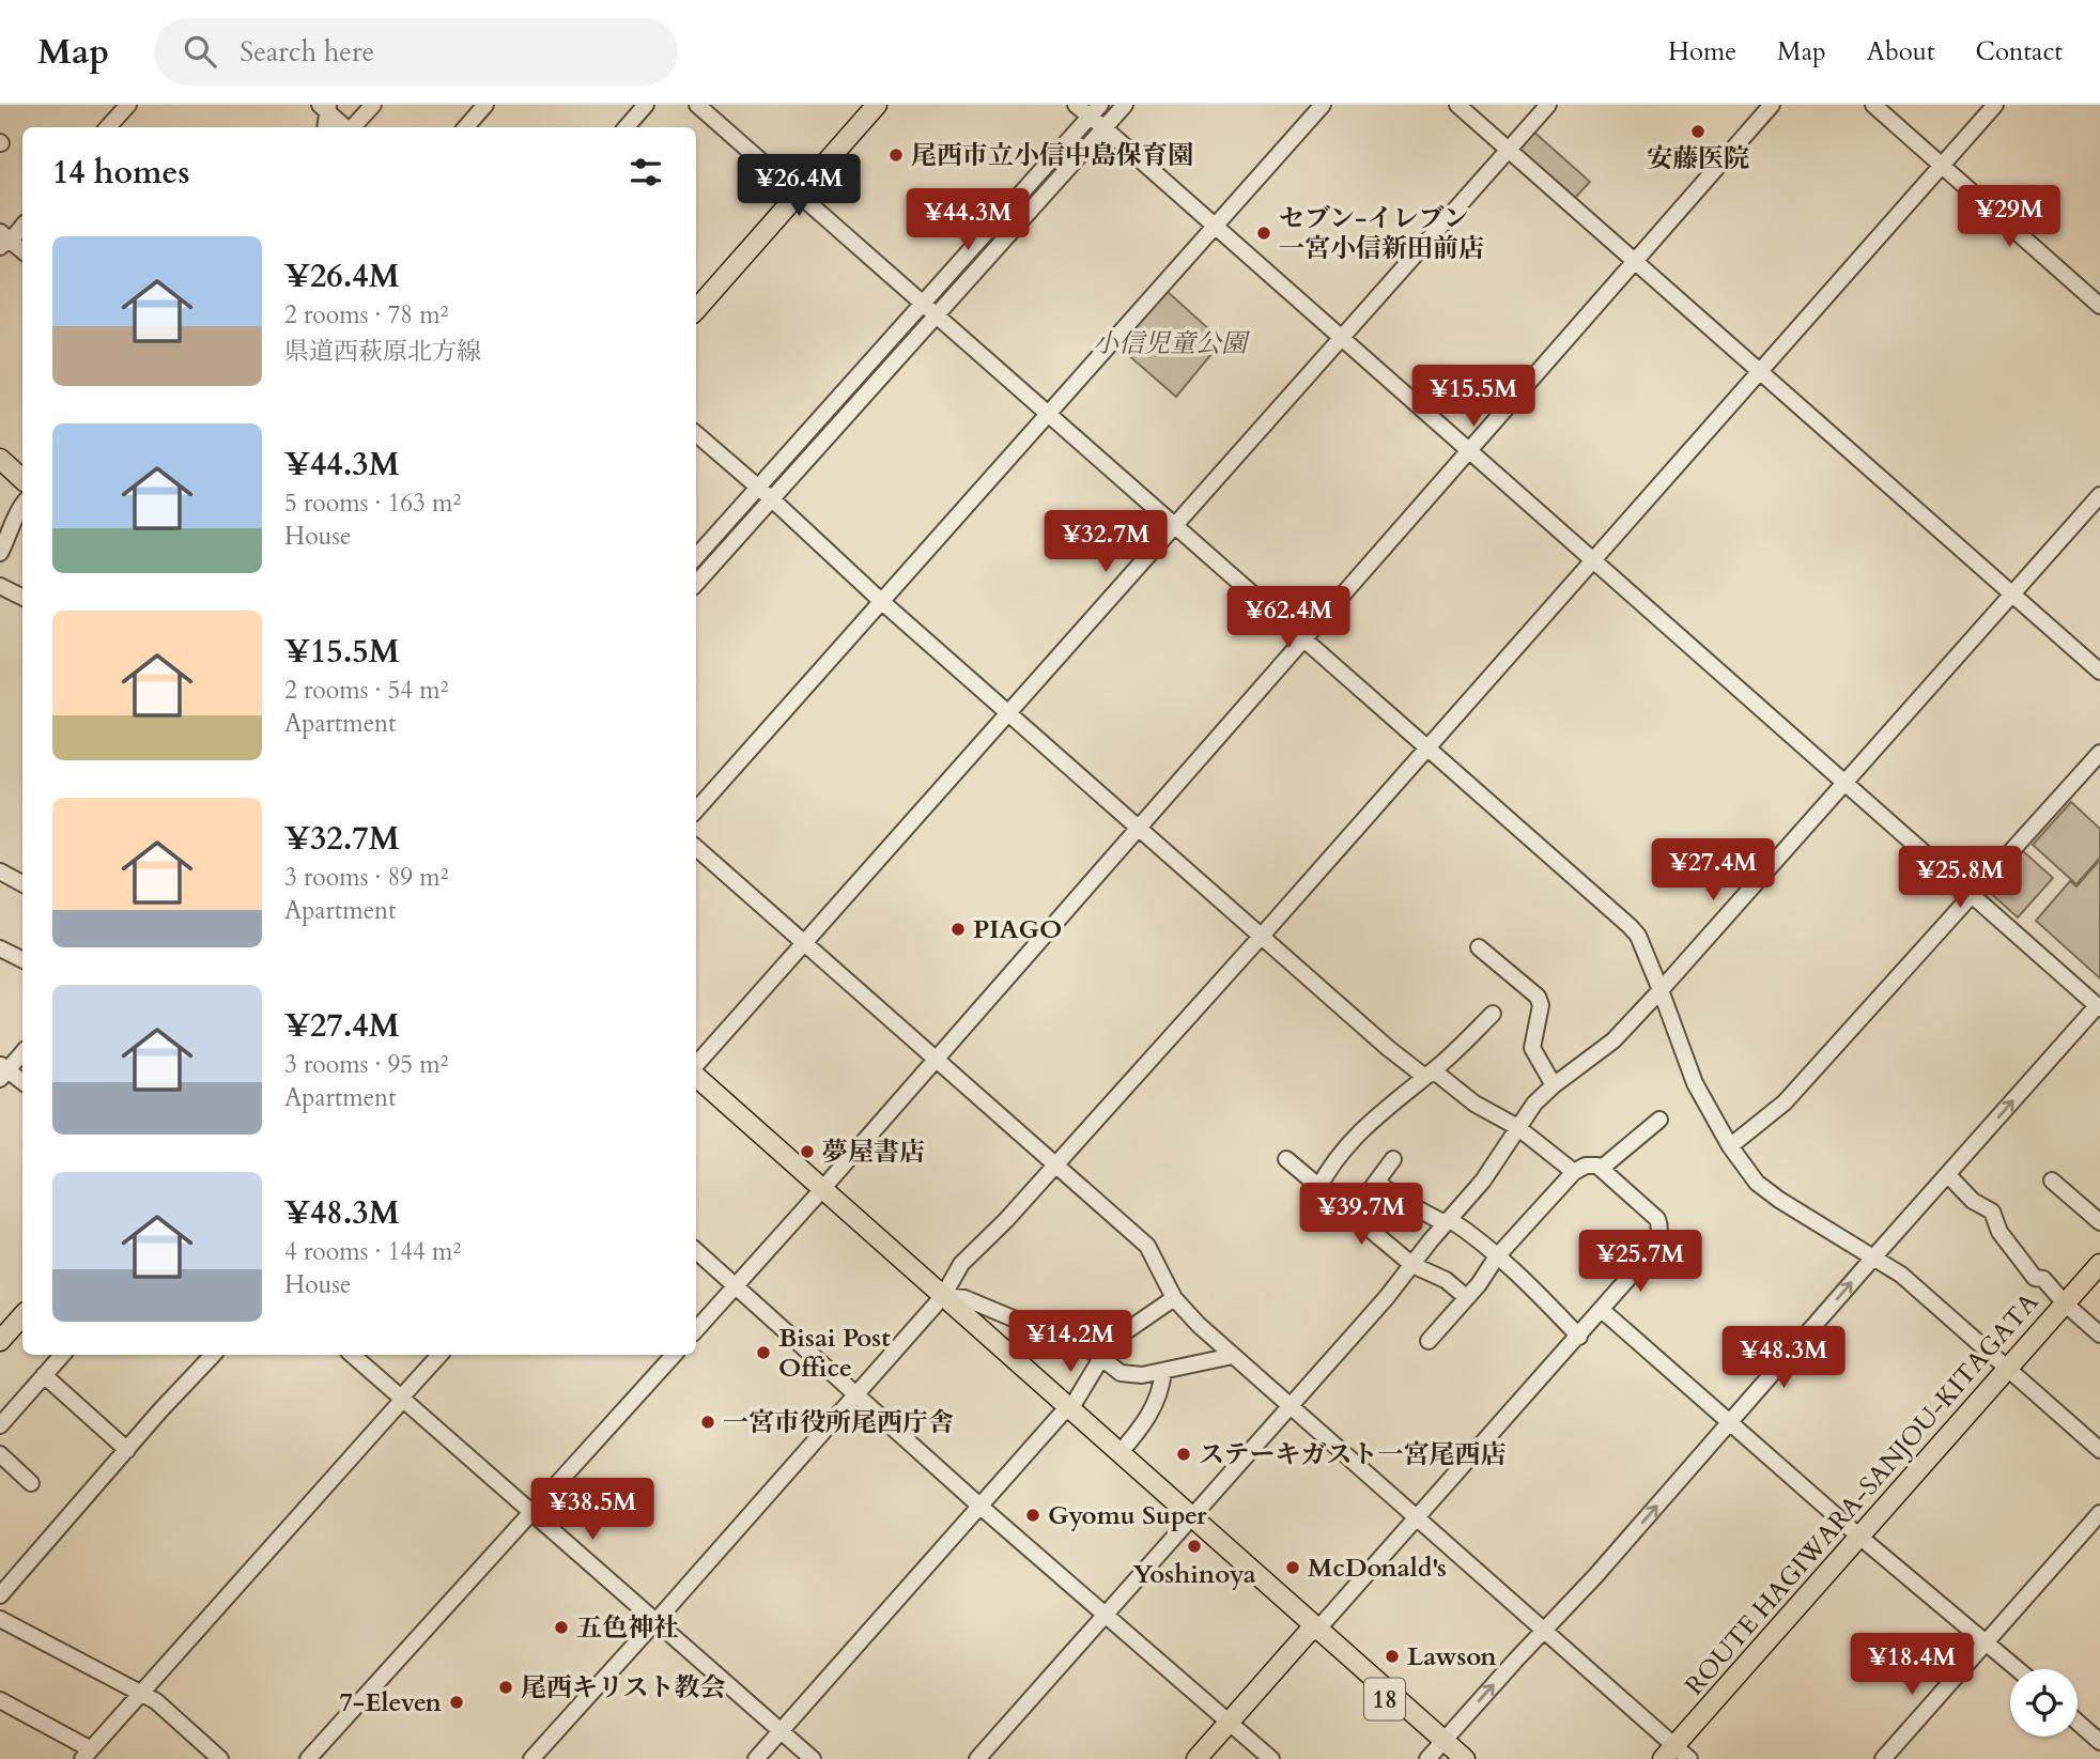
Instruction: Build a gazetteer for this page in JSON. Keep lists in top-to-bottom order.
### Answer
{
  "streets": {
    "main road": ["ROUTE HAGIWARA-SANJOU-KITAGATA", "18"]
  },
  "parks": ["小信児童公園"],
  "places": [
    "安藤医院",
    "尾西市立小信中島保育園",
    "セブン-イレブン 一宮小信新田前店",
    "PIAGO",
    "夢屋書店",
    "Bisai Post Office",
    "一宮市役所尾西庁舎",
    "ステーキガスト一宮尾西店",
    "Gyomu Super",
    "Yoshinoya",
    "McDonald's",
    "五色神社",
    "Lawson",
    "尾西キリスト教会",
    "7-Eleven"
  ],
  "page": {
    "header": "Map",
    "search": "Search here",
    "nav": [
      "Home",
      "Map",
      "About",
      "Contact"
    ],
    "heading": "14 homes",
    "price": [
      "¥26.4M",
      "¥29M",
      "¥44.3M",
      "¥15.5M",
      "¥32.7M",
      "¥62.4M",
      "¥27.4M",
      "¥25.8M",
      "¥39.7M",
      "¥25.7M",
      "¥14.2M",
      "¥48.3M",
      "¥38.5M",
      "¥18.4M"
    ],
    "list": [
      {
        "name": "¥26.4M",
        "note": "2 rooms · 78 m² · 県道西萩原北方線"
      },
      {
        "name": "¥44.3M",
        "note": "5 rooms · 163 m² · House"
      },
      {
        "name": "¥15.5M",
        "note": "2 rooms · 54 m² · Apartment"
      },
      {
        "name": "¥32.7M",
        "note": "3 rooms · 89 m² · Apartment"
      },
      {
        "name": "¥27.4M",
        "note": "3 rooms · 95 m² · Apartment"
      },
      {
        "name": "¥48.3M",
        "note": "4 rooms · 144 m² · House"
      }
    ]
  }
}
